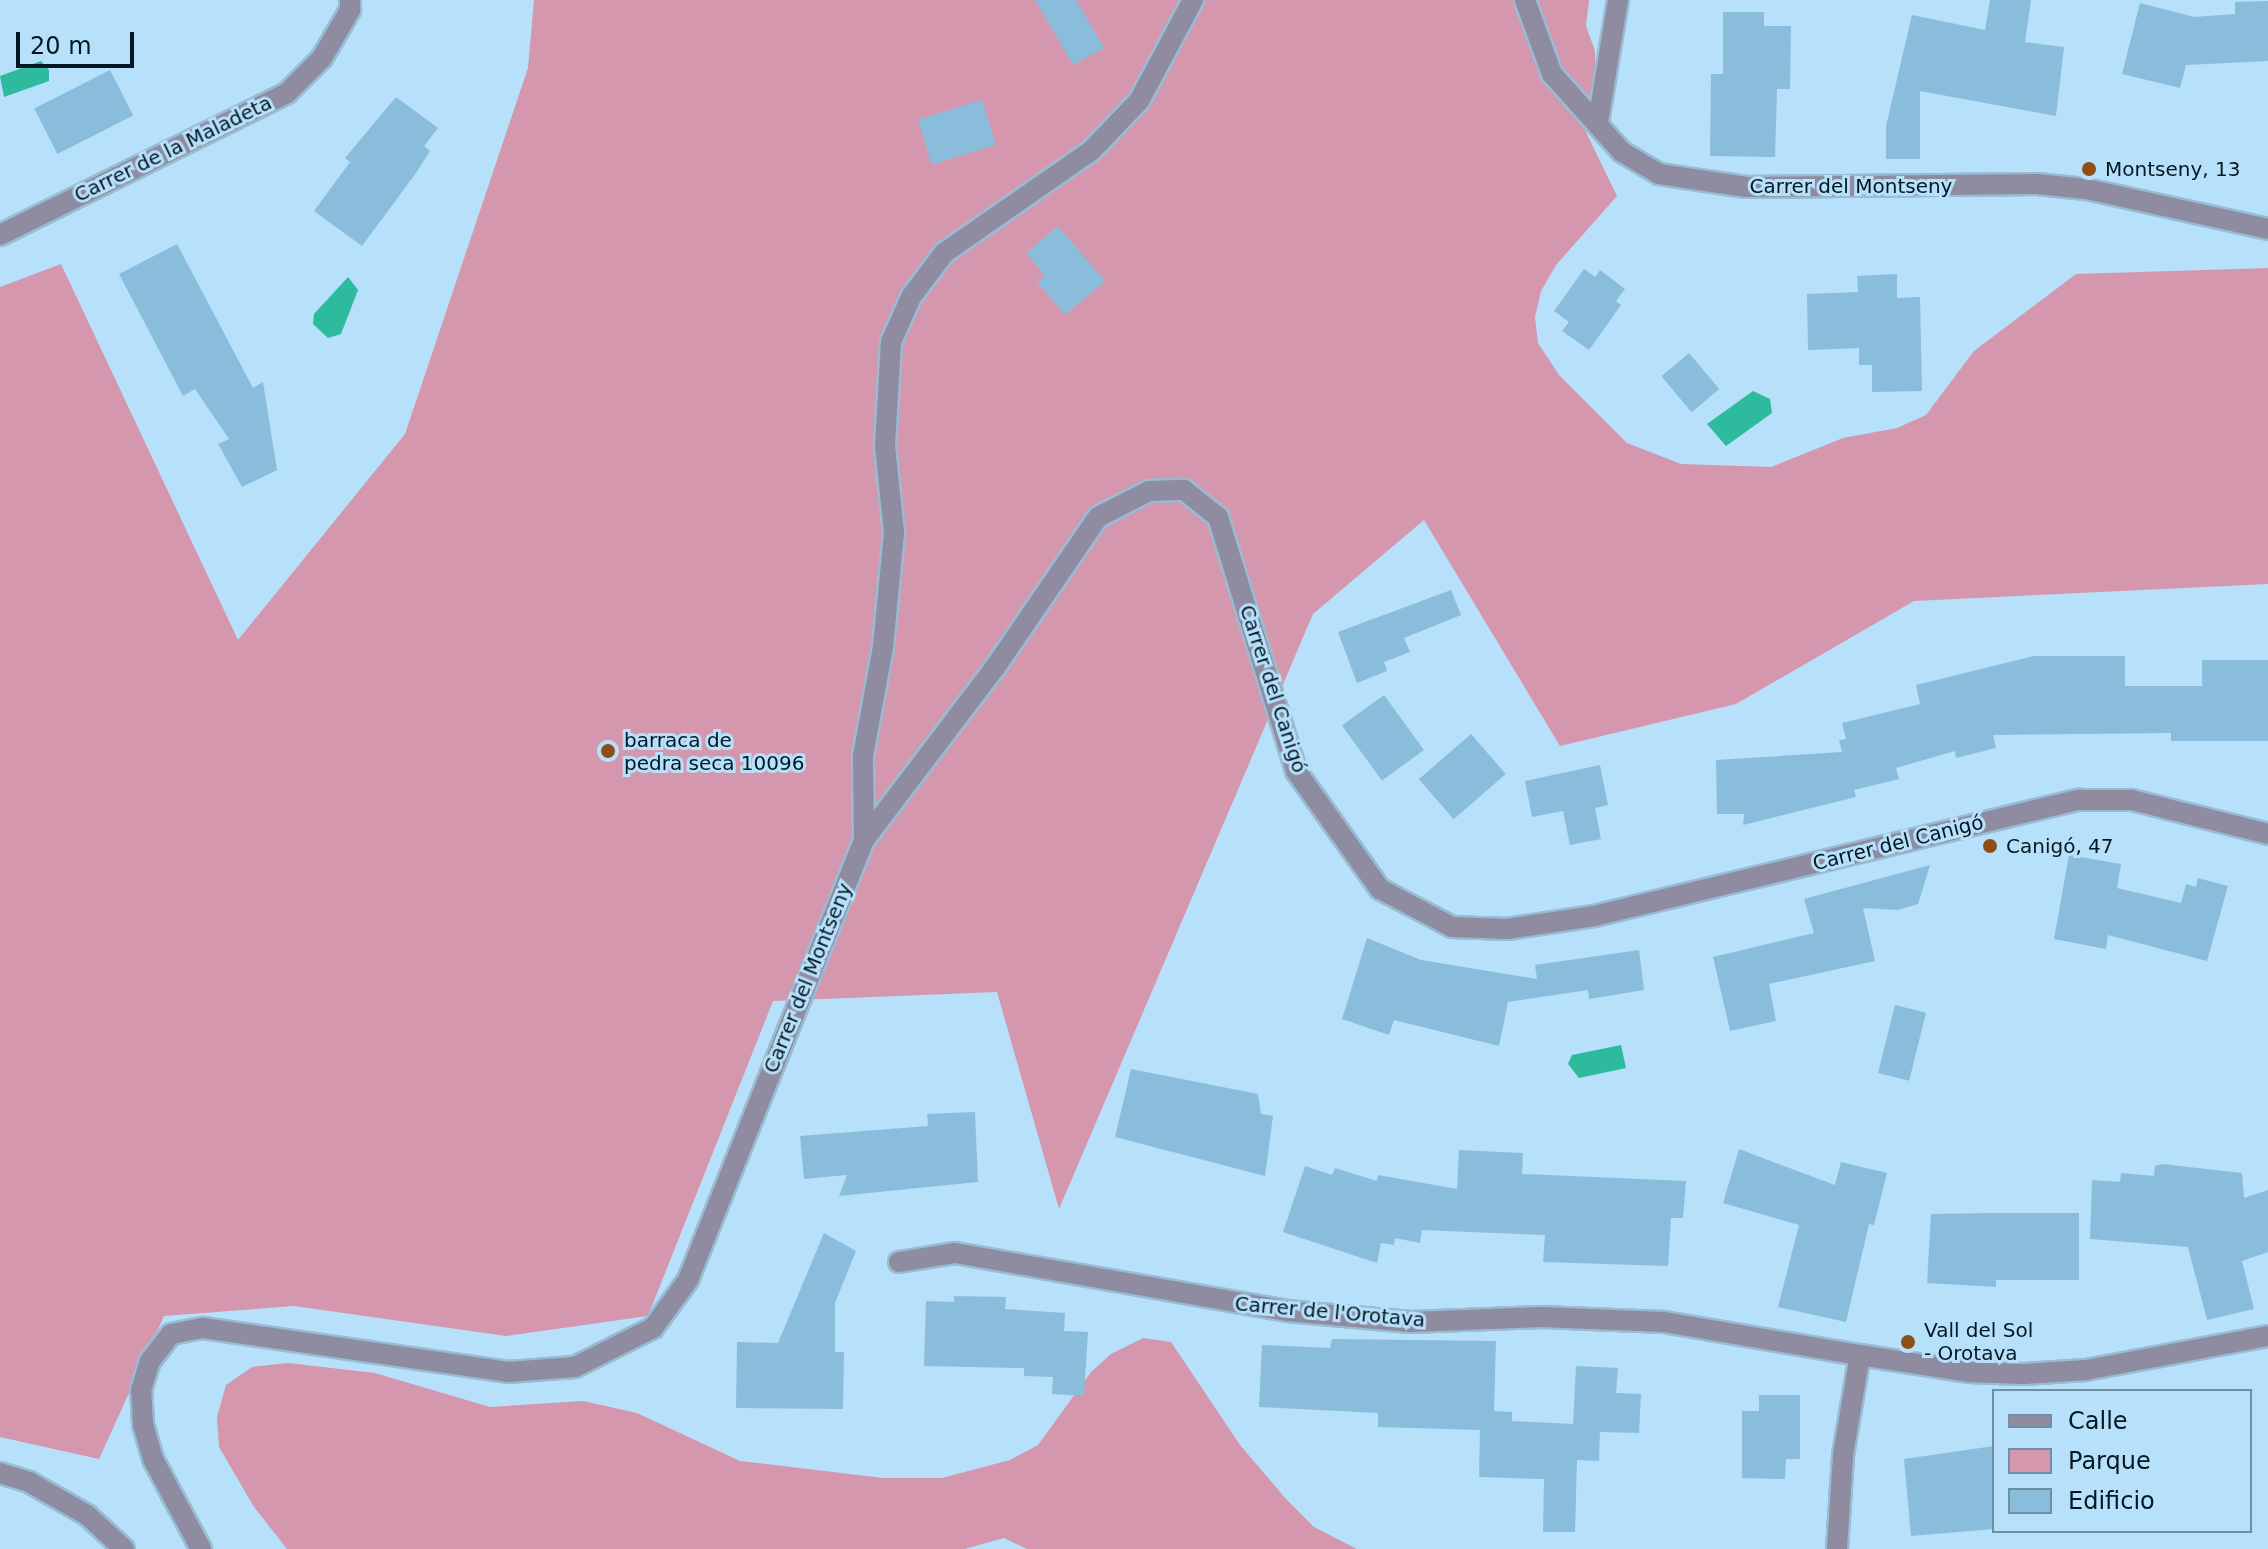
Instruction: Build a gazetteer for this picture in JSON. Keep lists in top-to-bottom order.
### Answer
{
  "streets": {
    "street": [
      "Carrer de la Maladeta",
      "Carrer del Montseny",
      "Carrer del Canigó",
      "Carrer de l'Orotava"
    ]
  },
  "crossings": [
    ["Carrer del Montseny", "Carrer del Canigó"]
  ],
  "places": [
    "Montseny, 13",
    "barraca de pedra seca 10096",
    "Canigó, 47",
    "Vall del Sol - Orotava"
  ],
  "legend": ["Calle", "Parque", "Edificio"],
  "scale_bar": "20 m"
}
